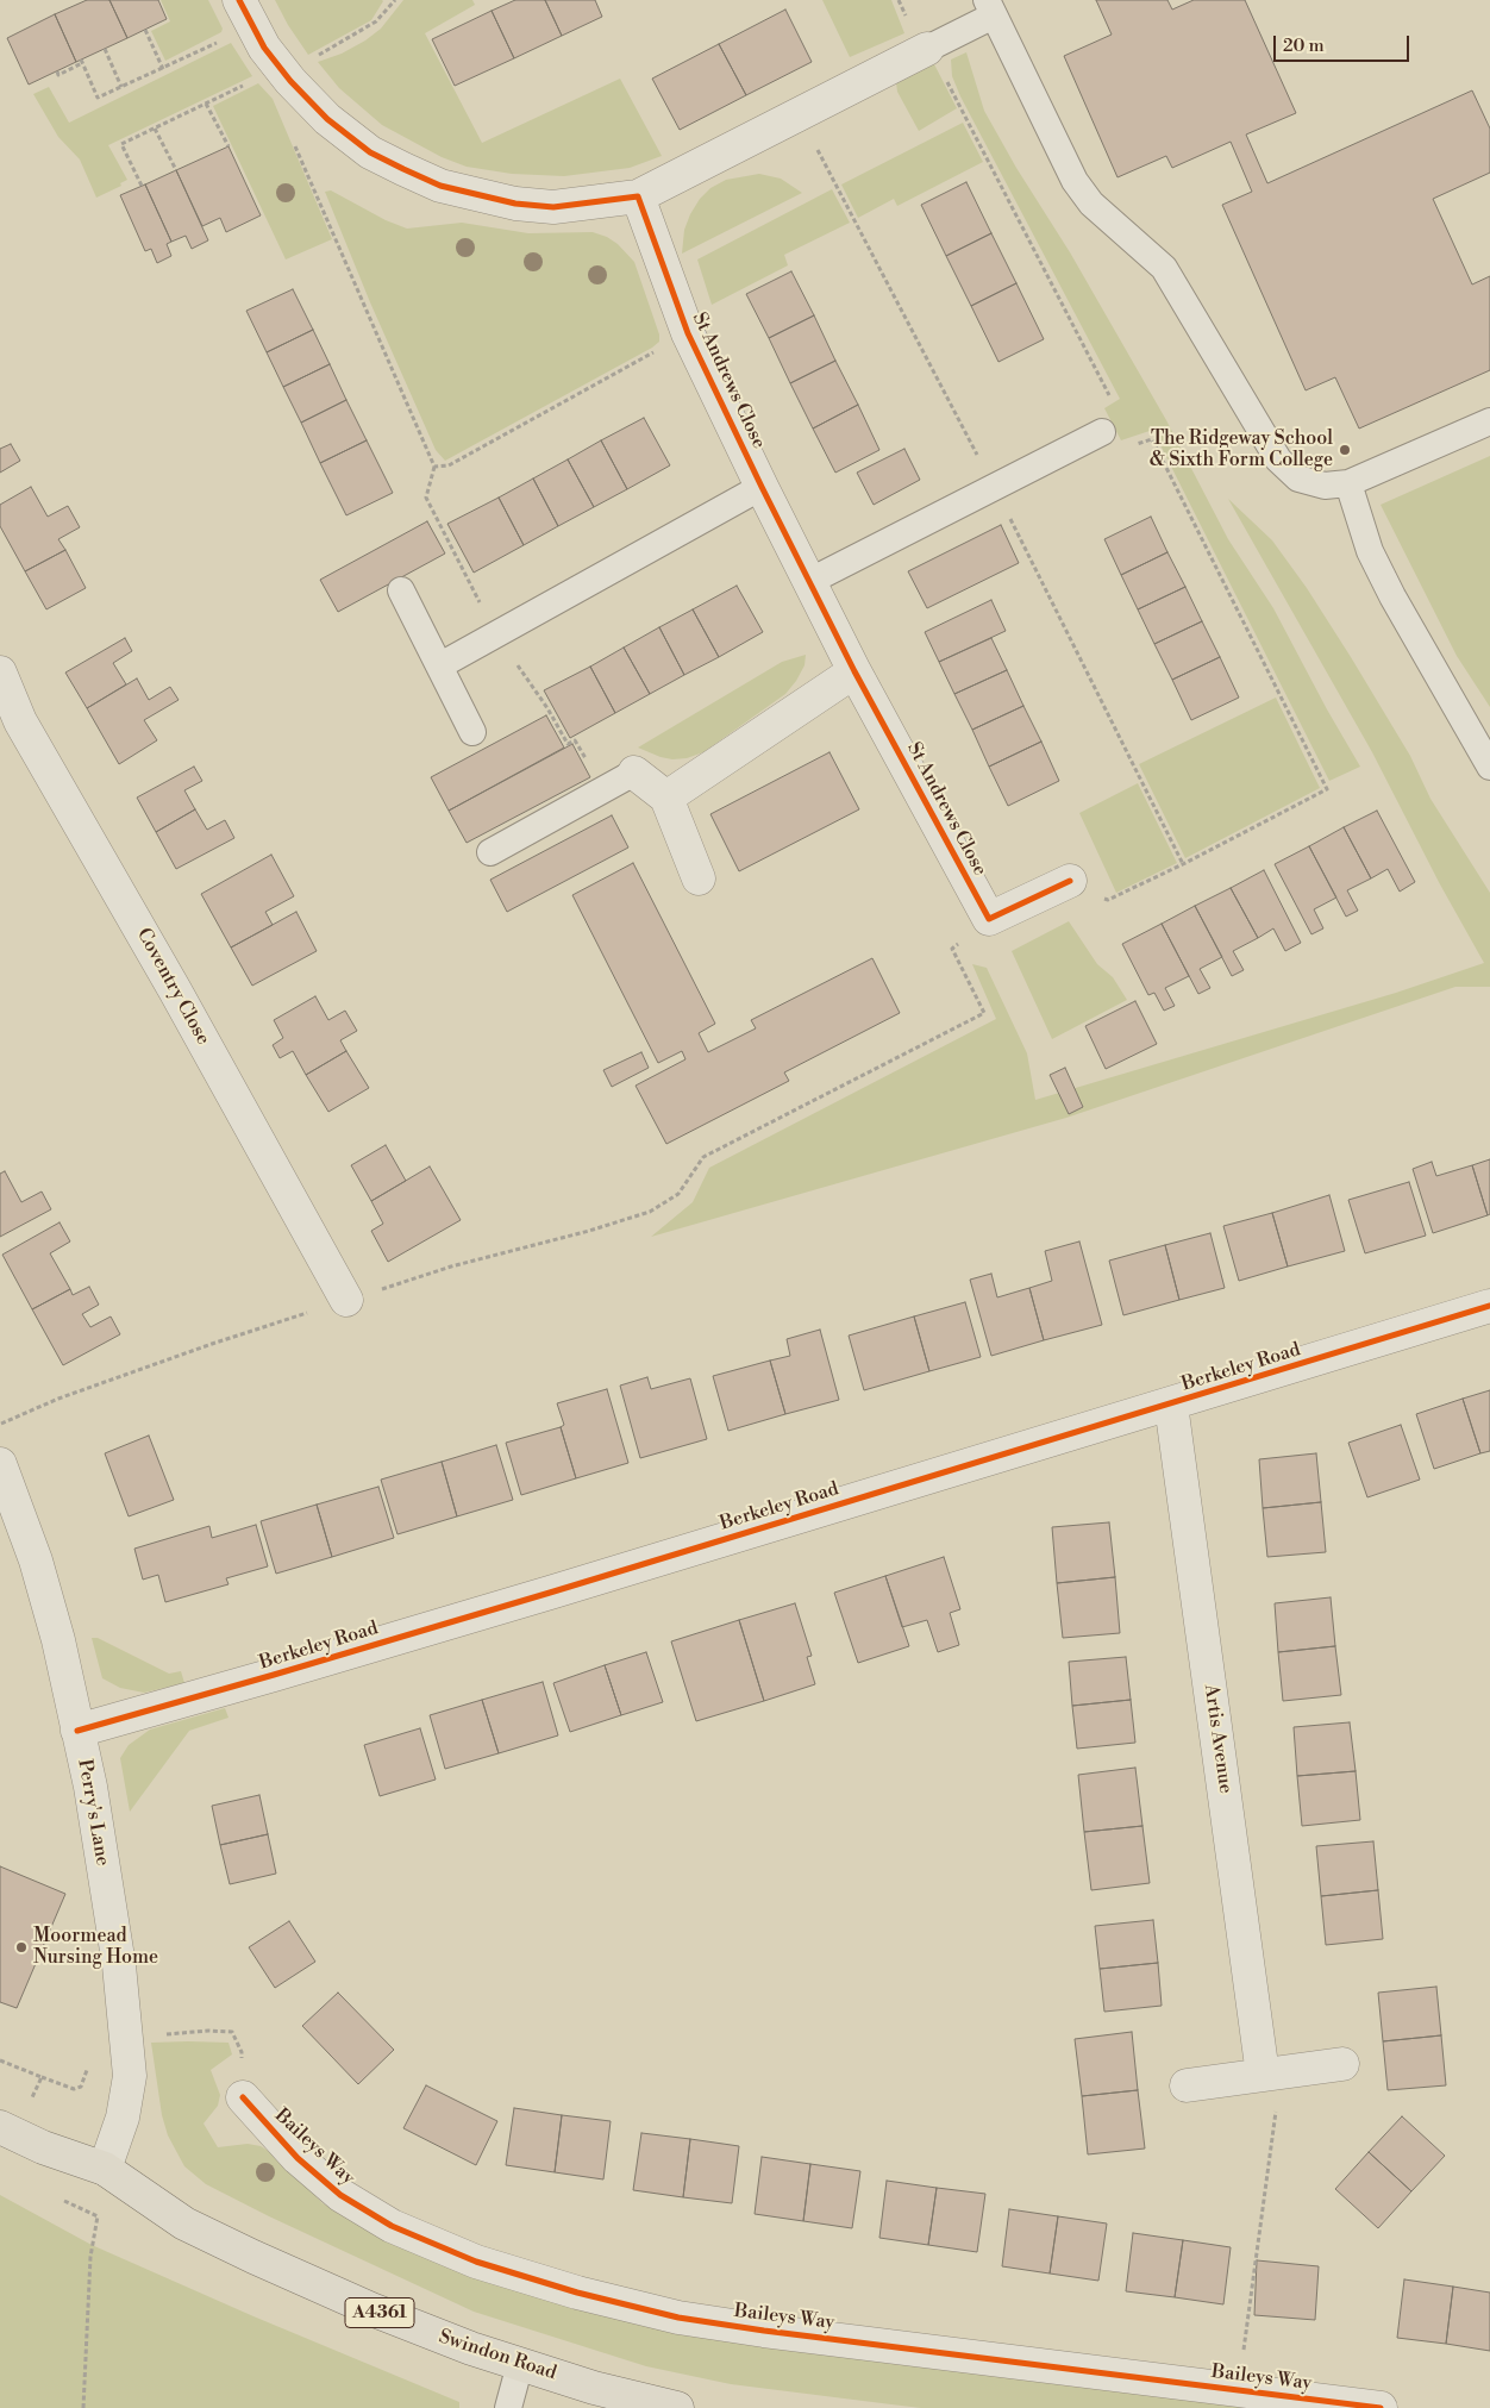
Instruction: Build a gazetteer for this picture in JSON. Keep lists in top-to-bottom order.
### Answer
{
  "streets": {
    "main road": ["A4361", "Swindon Road"],
    "street": [
      "St Andrews Close",
      "Coventry Close",
      "Berkeley Road",
      "Artis Avenue",
      "Perry's Lane",
      "Baileys Way"
    ]
  },
  "crossings": [
    ["Berkeley Road", "Artis Avenue"],
    ["Berkeley Road", "Perry's Lane"],
    ["Perry's Lane", "A4361"],
    ["Perry's Lane", "Swindon Road"],
    ["A4361", "Swindon Road"]
  ],
  "places": ["The Ridgeway School & Sixth Form College", "Moormead Nursing Home"],
  "scale_bar": "20 m"
}
